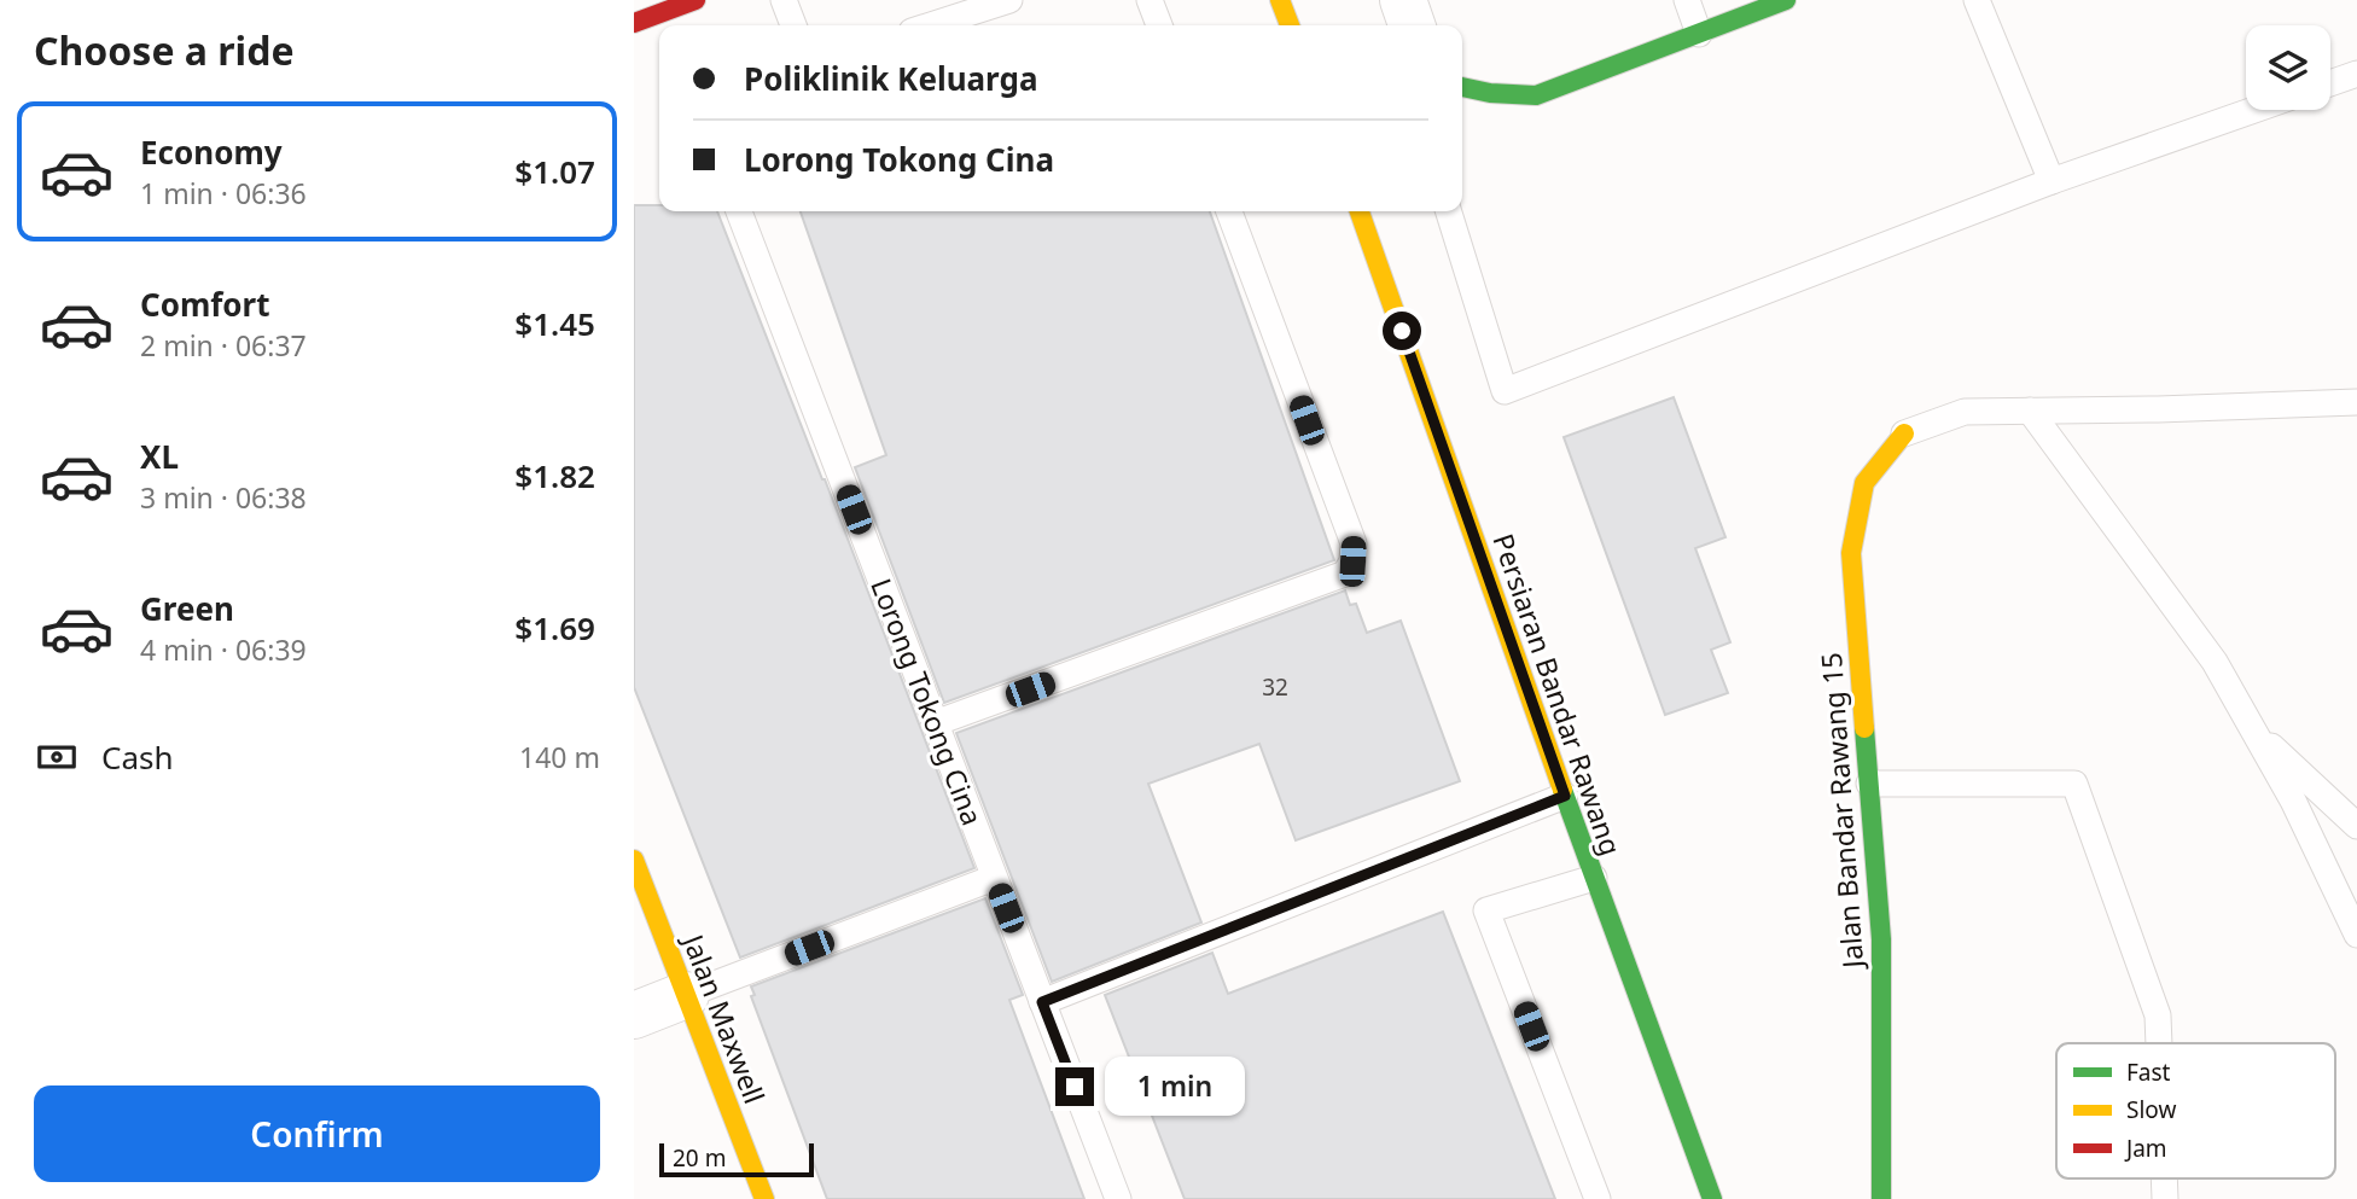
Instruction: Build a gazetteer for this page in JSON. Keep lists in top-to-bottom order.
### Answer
{
  "streets": {
    "street": ["Persiaran Bandar Rawang", "Jalan Bandar Rawang 15", "Jalan Maxwell"],
    "lane": ["Lorong Tokong Cina"]
  },
  "house_numbers": ["32"],
  "legend": ["Fast", "Slow", "Jam"],
  "scale_bar": "20 m",
  "page": {
    "heading": "Choose a ride",
    "banner": ["Poliklinik Keluarga", "Lorong Tokong Cina"],
    "list": [
      {
        "name": "Economy",
        "note": "1 min · 06:36",
        "value": "$1.07"
      },
      {
        "name": "Comfort",
        "note": "2 min · 06:37",
        "value": "$1.45"
      },
      {
        "name": "XL",
        "note": "3 min · 06:38",
        "value": "$1.82"
      },
      {
        "name": "Green",
        "note": "4 min · 06:39",
        "value": "$1.69"
      }
    ],
    "pay": ["Cash", "140 m"],
    "bubble": "1 min",
    "buttons": "Confirm",
    "scale": "20 m"
  }
}
